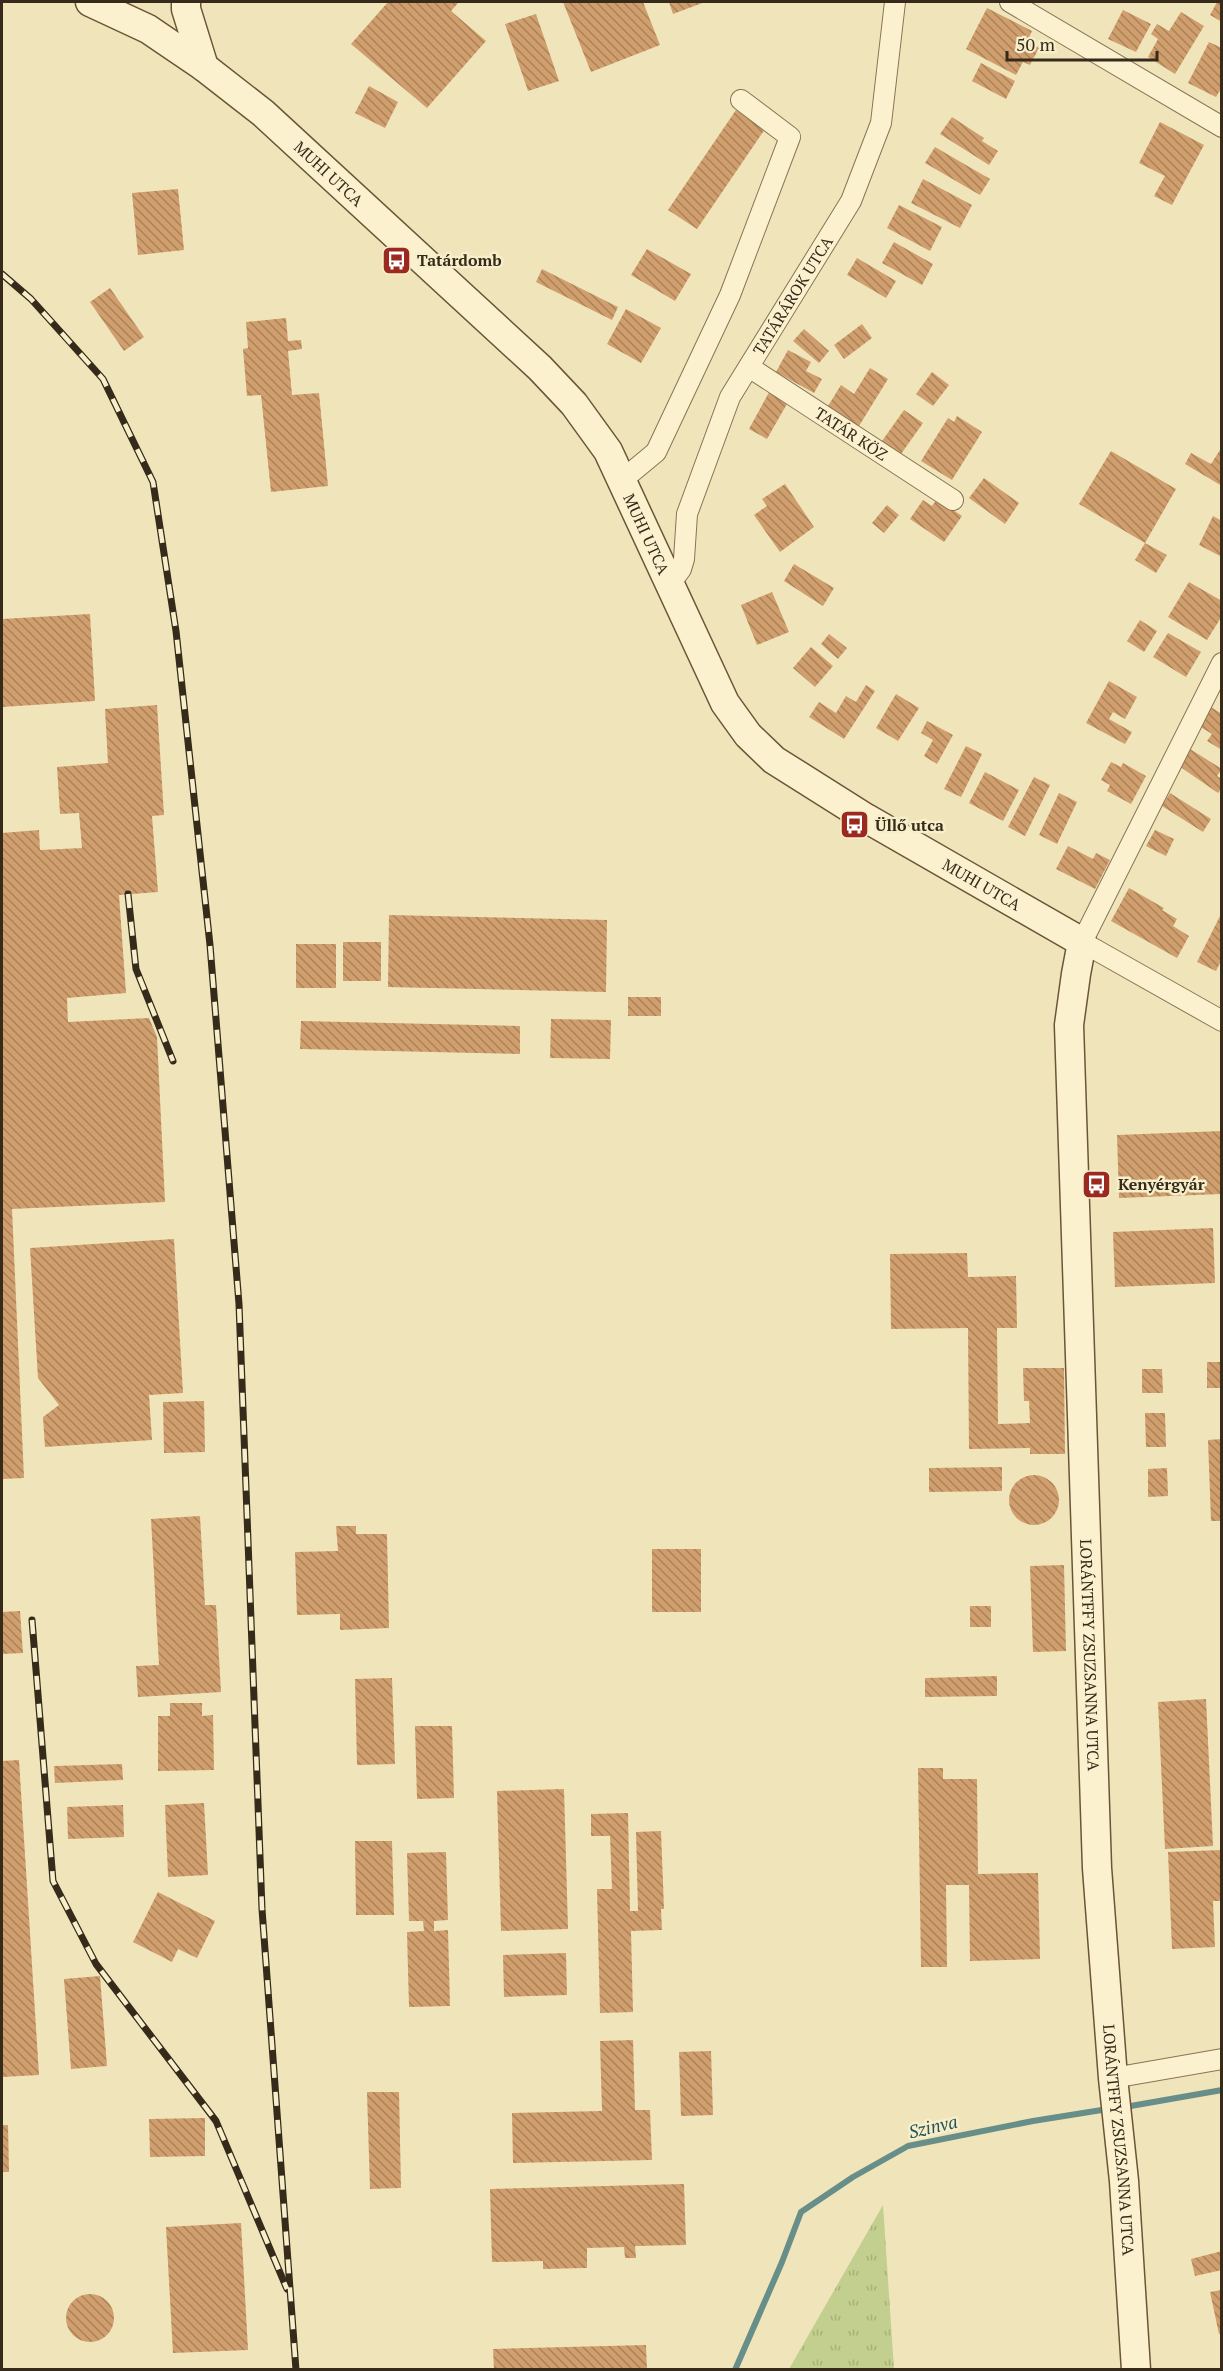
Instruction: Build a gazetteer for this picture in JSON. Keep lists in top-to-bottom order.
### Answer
{
  "streets": {
    "main road": ["MUHI UTCA", "LORÁNTFFY ZSUZSANNA UTCA"],
    "street": ["TATÁRÁROK UTCA", "TATÁR KÖZ"]
  },
  "crossings": [
    ["MUHI UTCA", "TATÁRÁROK UTCA"],
    ["MUHI UTCA", "LORÁNTFFY ZSUZSANNA UTCA"],
    ["TATÁRÁROK UTCA", "TATÁR KÖZ"]
  ],
  "water": ["Szinva"],
  "places": {
    "bus stop": ["Tatárdomb", "Üllő utca", "Kenyérgyár"]
  },
  "scale_bar": "50 m"
}
